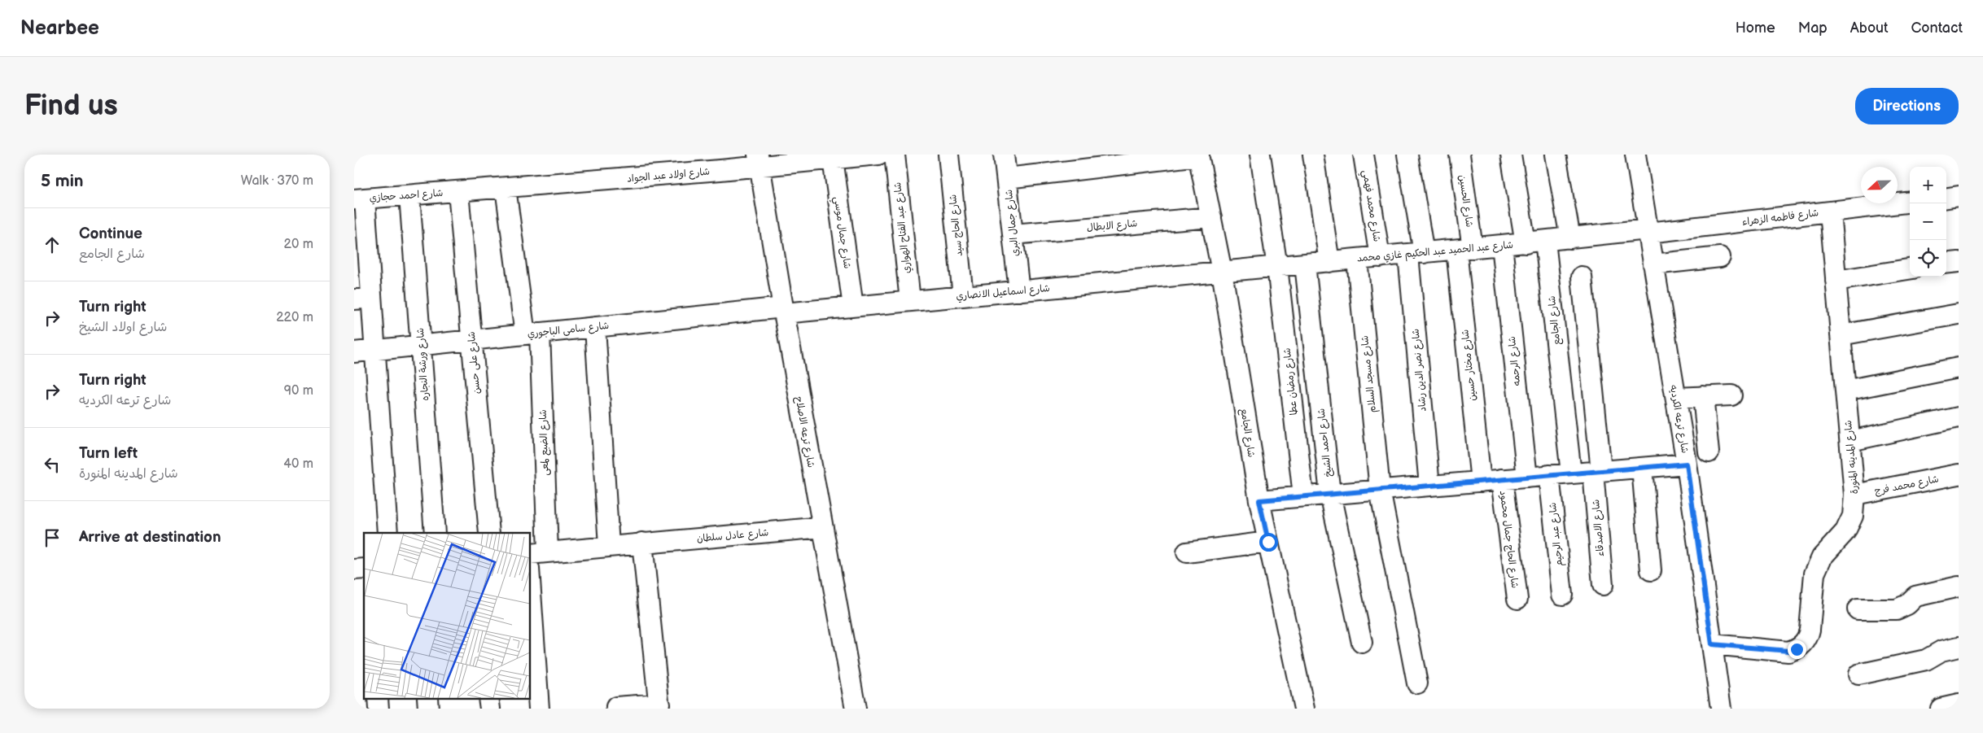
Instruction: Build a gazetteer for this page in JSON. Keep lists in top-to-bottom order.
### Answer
{
  "streets": {
    "street": [
      "شارع اولاد عبد الجواد",
      "شارع احمد حجازي",
      "شارع الحسين",
      "شارع محمد فهمي",
      "شارع فاطمه الزهراء",
      "شارع جمال البري",
      "شارع الحاج سيد",
      "شارع الابطال",
      "شارع عبد الفتاح الهواري",
      "شارع جمال موسي",
      "شارع عبد الحميد عبد الحكيم غازي محمد",
      "شارع اسماعيل الانصاري",
      "شارع الجامع",
      "شارع سامى الباجوري",
      "شارع الرحمه",
      "شارع على حسن",
      "شارع ورشة النجاره",
      "شارع مختار حسين",
      "شارع نصر الدين رشاد",
      "شارع مسجد السلام",
      "شارع رمضان عطا",
      "شارع ترعه الكرديه",
      "شارع ترعه الاصلاح",
      "شارع الضبع لمعى",
      "شارع احمد الشيخ",
      "شارع المدينه المنورة",
      "شارع محمد فرج",
      "شارع الاصدقاء",
      "شارع عبد الرحيم",
      "شارع عادل سلطان",
      "شارع الحاج جمال محمود"
    ]
  },
  "crossings": [
    ["شارع اولاد عبد الجواد", "شارع احمد حجازي"],
    ["شارع اولاد عبد الجواد", "شارع جمال موسي"],
    ["شارع اولاد عبد الجواد", "شارع على حسن"],
    ["شارع اولاد عبد الجواد", "شارع ترعه الاصلاح"],
    ["شارع اولاد عبد الجواد", "شارع الضبع لمعى"],
    ["شارع احمد حجازي", "شارع على حسن"],
    ["شارع احمد حجازي", "شارع ورشة النجاره"],
    ["شارع الحسين", "شارع عبد الحميد عبد الحكيم غازي محمد"],
    ["شارع الحسين", "شارع مختار حسين"],
    ["شارع محمد فهمي", "شارع عبد الحميد عبد الحكيم غازي محمد"],
    ["شارع فاطمه الزهراء", "شارع عبد الحميد عبد الحكيم غازي محمد"],
    ["شارع فاطمه الزهراء", "شارع ترعه الكرديه"],
    ["شارع فاطمه الزهراء", "شارع المدينه المنورة"],
    ["شارع جمال البري", "شارع الابطال"],
    ["شارع جمال البري", "شارع اسماعيل الانصاري"],
    ["شارع الحاج سيد", "شارع اسماعيل الانصاري"],
    ["شارع الابطال", "شارع الجامع"],
    ["شارع عبد الفتاح الهواري", "شارع اسماعيل الانصاري"],
    ["شارع جمال موسي", "شارع اسماعيل الانصاري"],
    ["شارع عبد الحميد عبد الحكيم غازي محمد", "شارع اسماعيل الانصاري"],
    ["شارع عبد الحميد عبد الحكيم غازي محمد", "شارع الجامع"],
    ["شارع عبد الحميد عبد الحكيم غازي محمد", "شارع الرحمه"],
    ["شارع عبد الحميد عبد الحكيم غازي محمد", "شارع مختار حسين"],
    ["شارع عبد الحميد عبد الحكيم غازي محمد", "شارع نصر الدين رشاد"],
    ["شارع عبد الحميد عبد الحكيم غازي محمد", "شارع مسجد السلام"],
    ["شارع عبد الحميد عبد الحكيم غازي محمد", "شارع رمضان عطا"],
    ["شارع عبد الحميد عبد الحكيم غازي محمد", "شارع ترعه الكرديه"],
    ["شارع عبد الحميد عبد الحكيم غازي محمد", "شارع احمد الشيخ"],
    ["شارع اسماعيل الانصاري", "شارع الجامع"],
    ["شارع اسماعيل الانصاري", "شارع سامى الباجوري"],
    ["شارع اسماعيل الانصاري", "شارع ترعه الاصلاح"],
    ["شارع سامى الباجوري", "شارع على حسن"],
    ["شارع سامى الباجوري", "شارع ورشة النجاره"],
    ["شارع سامى الباجوري", "شارع ترعه الاصلاح"],
    ["شارع سامى الباجوري", "شارع الضبع لمعى"],
    ["شارع ترعه الكرديه", "شارع المدينه المنورة"],
    ["شارع ترعه الاصلاح", "شارع عادل سلطان"],
    ["شارع الضبع لمعى", "شارع عادل سلطان"],
    ["شارع المدينه المنورة", "شارع محمد فرج"]
  ],
  "north": "left",
  "page": {
    "header": "Nearbee",
    "nav": [
      "Home",
      "Map",
      "About",
      "Contact"
    ],
    "buttons": "Directions",
    "title": "Find us",
    "heading": ["5 min", "Walk · 370 m"],
    "map_buttons": ["+", "−"],
    "list": [
      ["Continue", "شارع الجامع", "20 m"],
      ["Turn right", "شارع اولاد الشيخ", "220 m"],
      ["Turn right", "شارع ترعه الكرديه", "90 m"],
      ["Turn left", "شارع المدينه المنورة", "40 m"],
      "Arrive at destination"
    ]
  }
}
